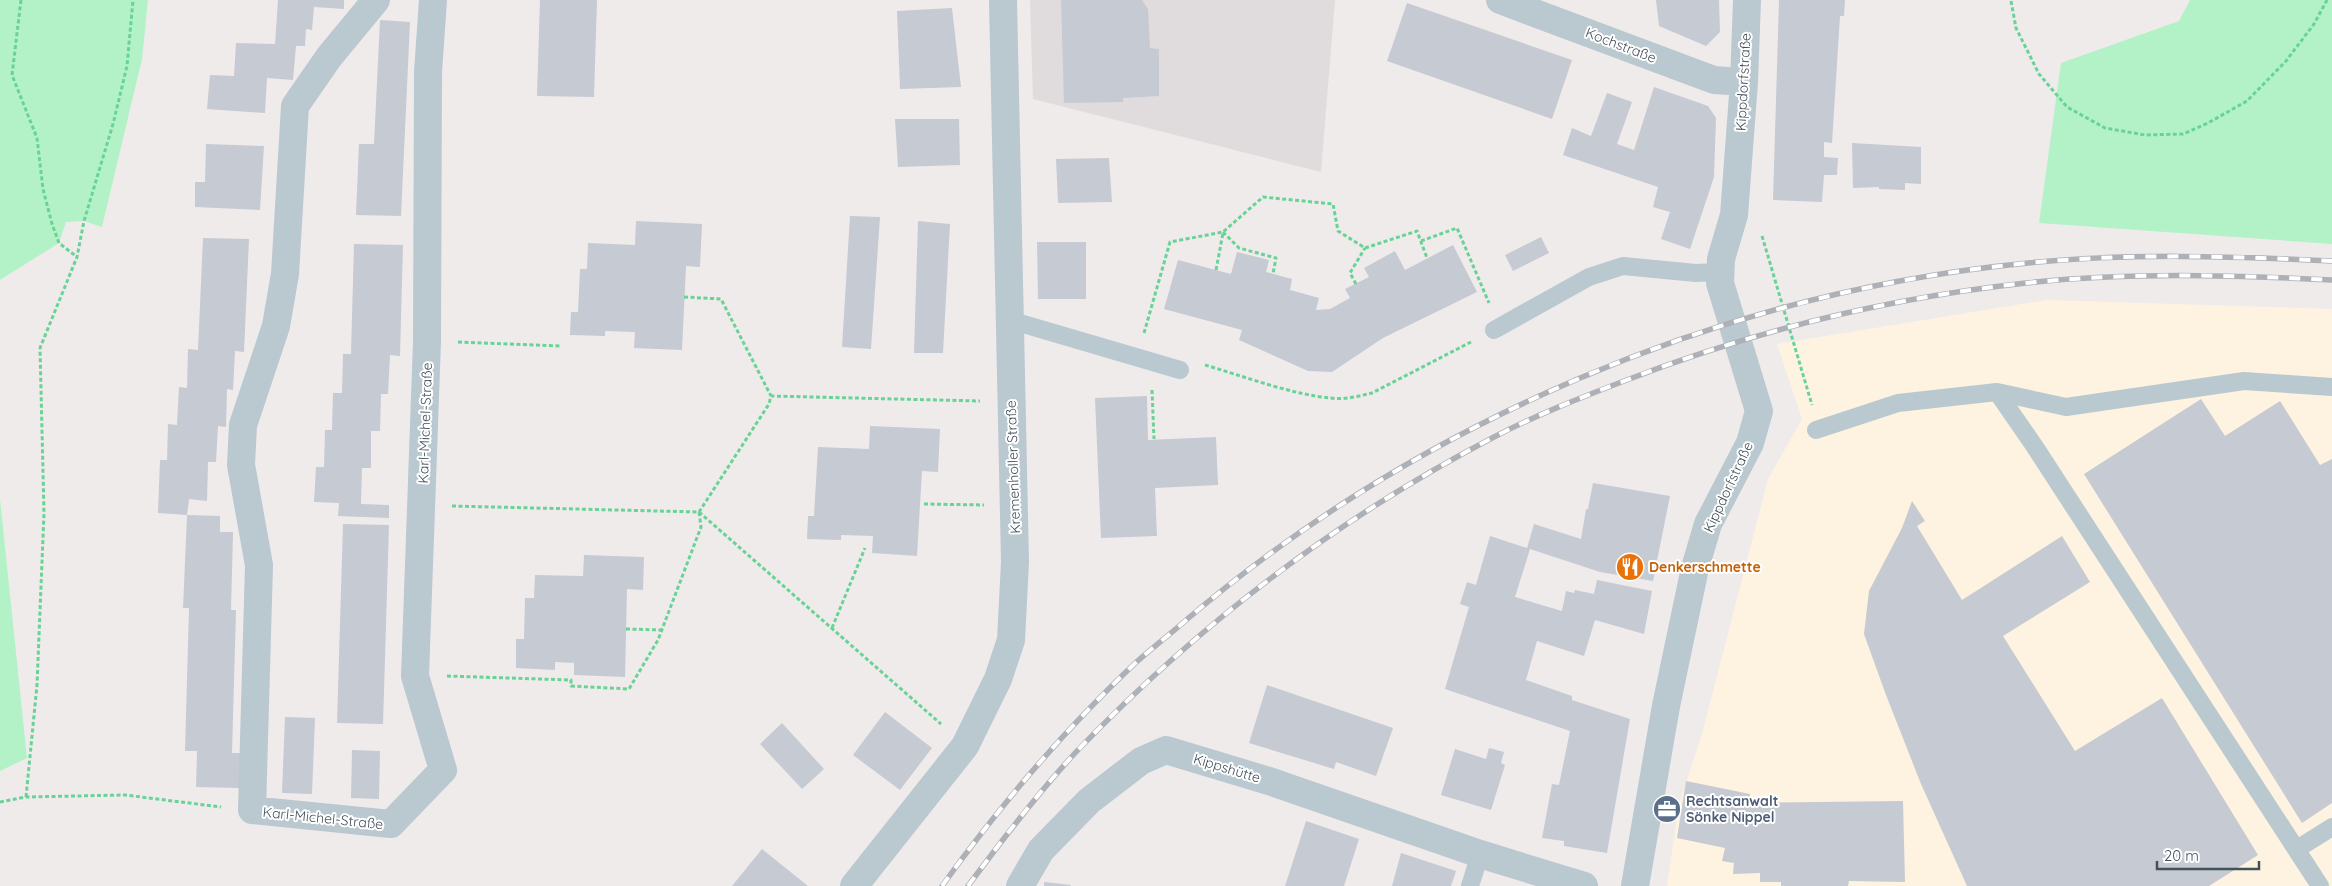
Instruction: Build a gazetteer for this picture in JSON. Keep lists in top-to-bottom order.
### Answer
{
  "streets": {
    "street": [
      "Kochstraße",
      "Kippdorfstraße",
      "Karl-Michel-Straße",
      "Kremenholler Straße",
      "Kippshütte"
    ]
  },
  "crossings": [
    ["Kochstraße", "Kippdorfstraße"]
  ],
  "places": {
    "restaurant": ["Denkerschmette"],
    "office": ["Rechtsanwalt Sönke Nippel"]
  },
  "scale_bar": "20 m"
}
